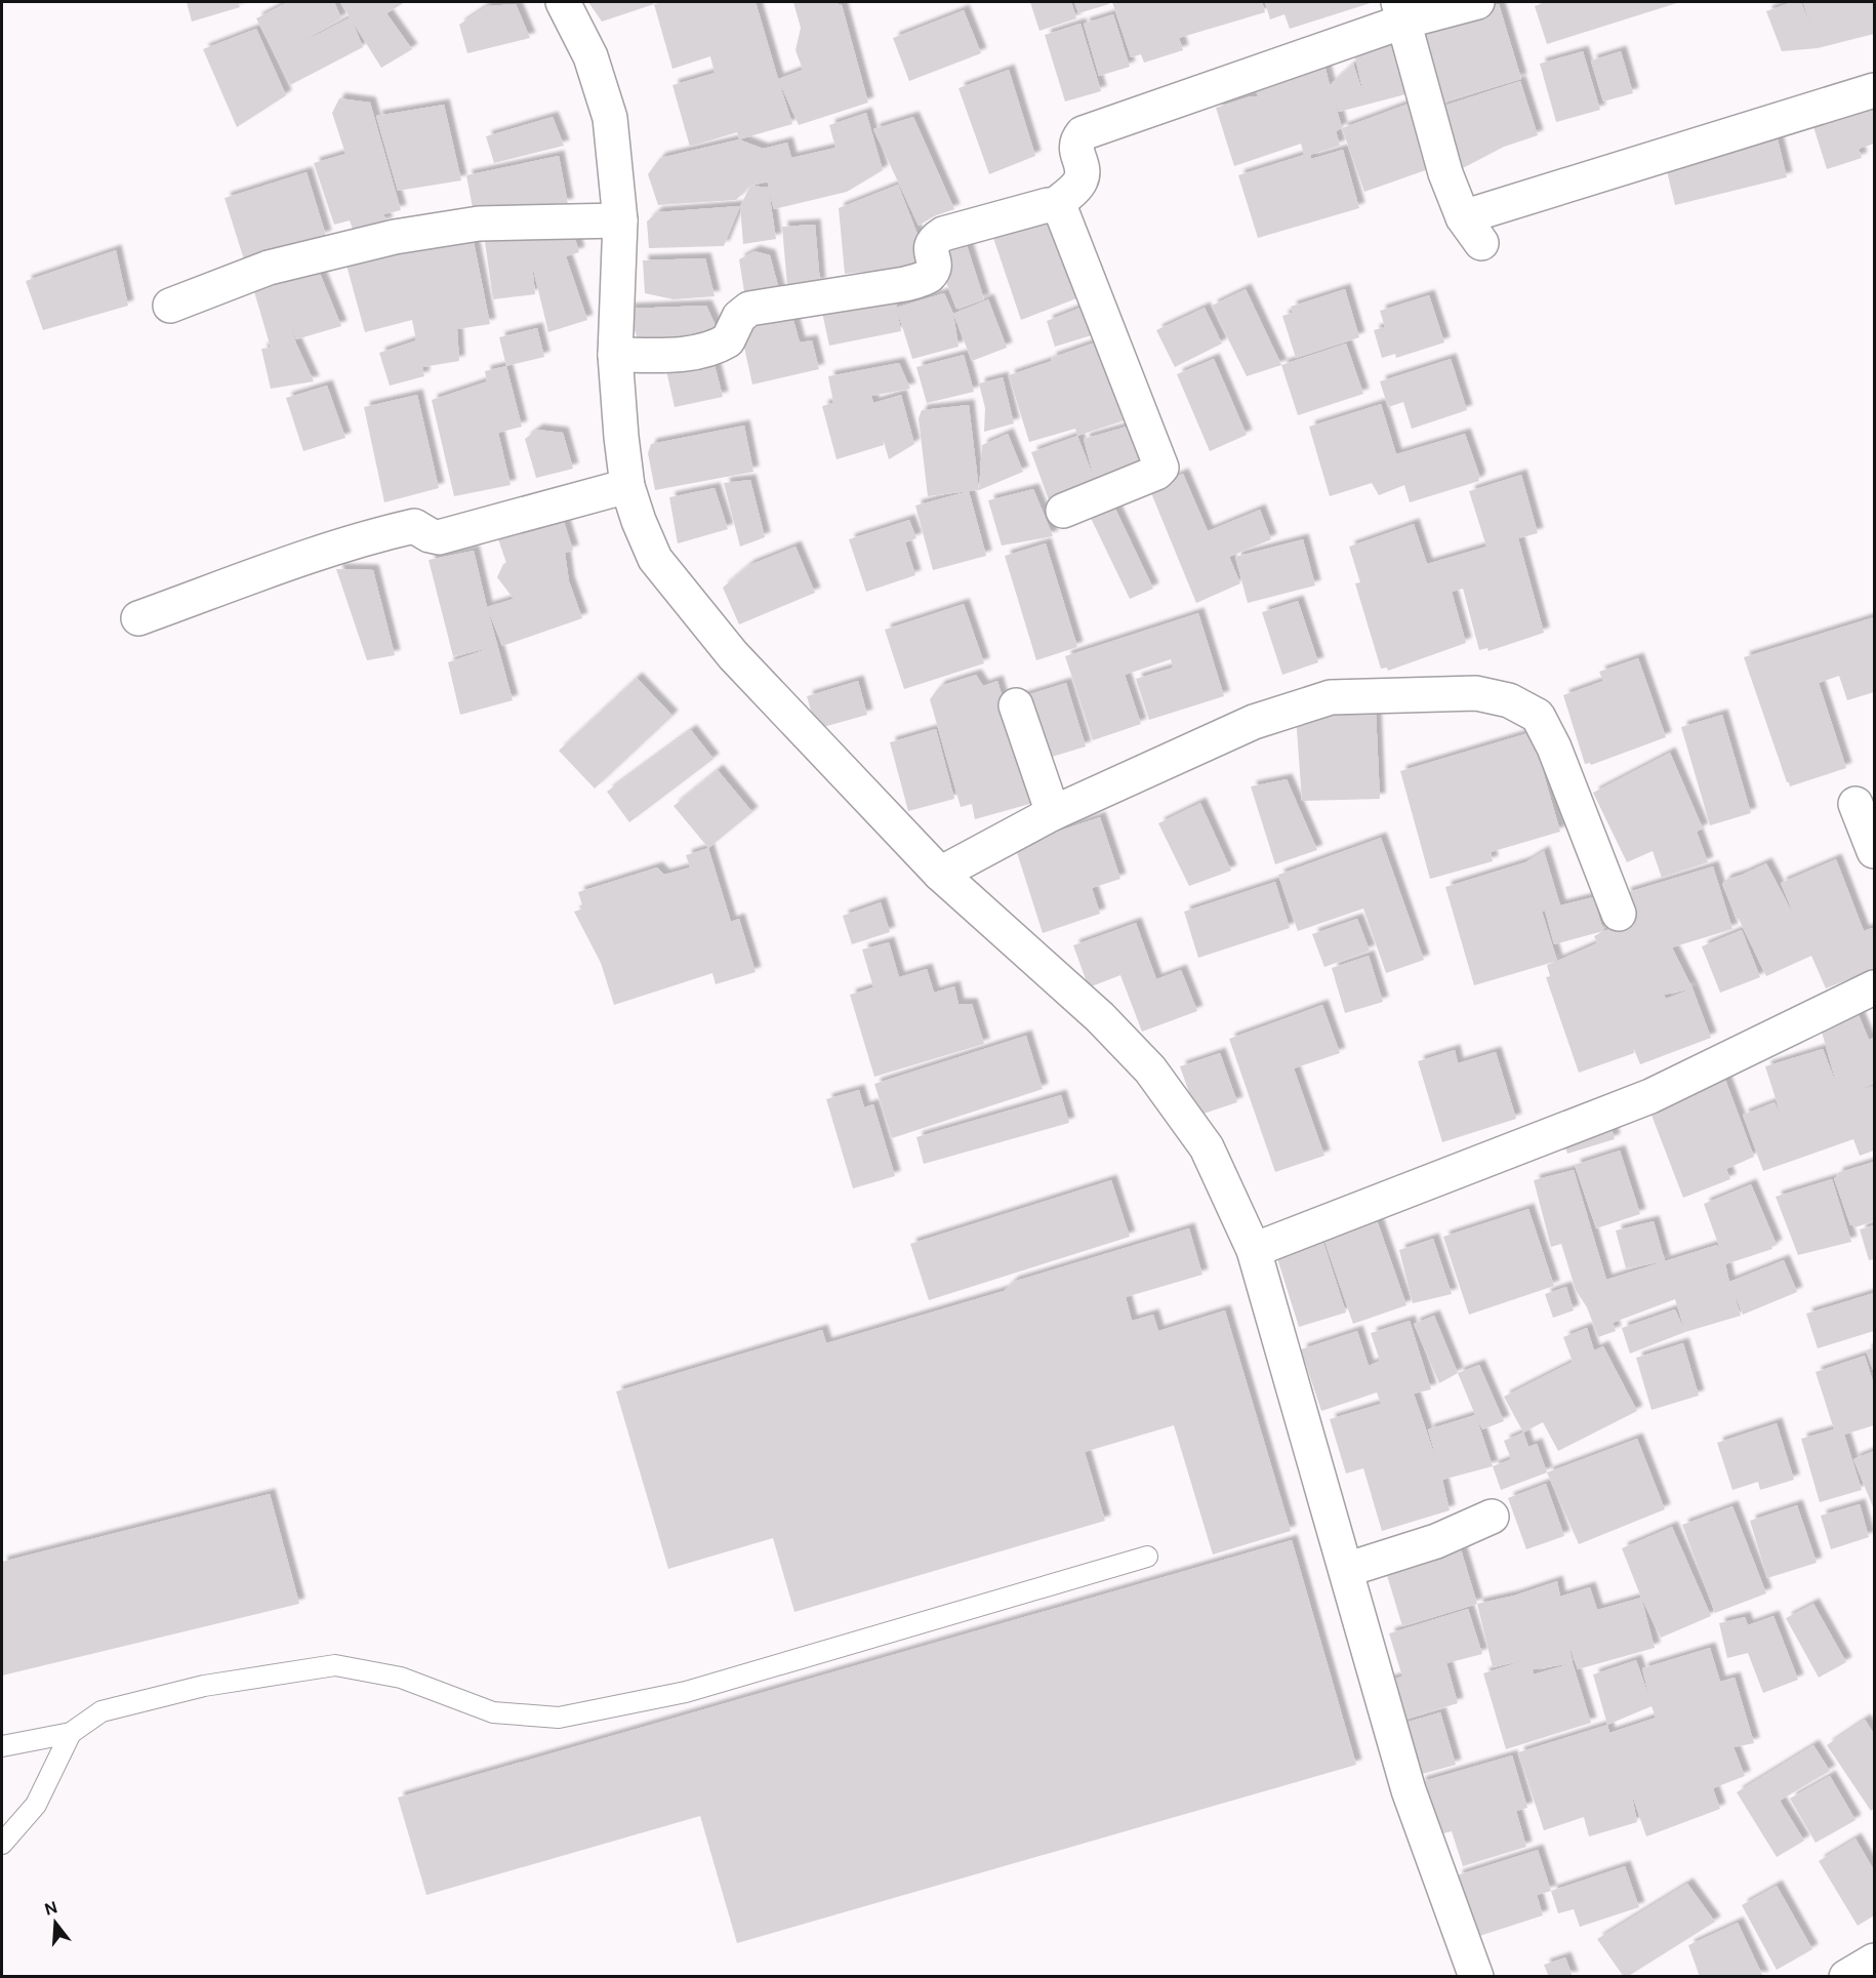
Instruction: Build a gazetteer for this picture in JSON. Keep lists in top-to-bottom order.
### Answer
{
  "north": "top"
}
